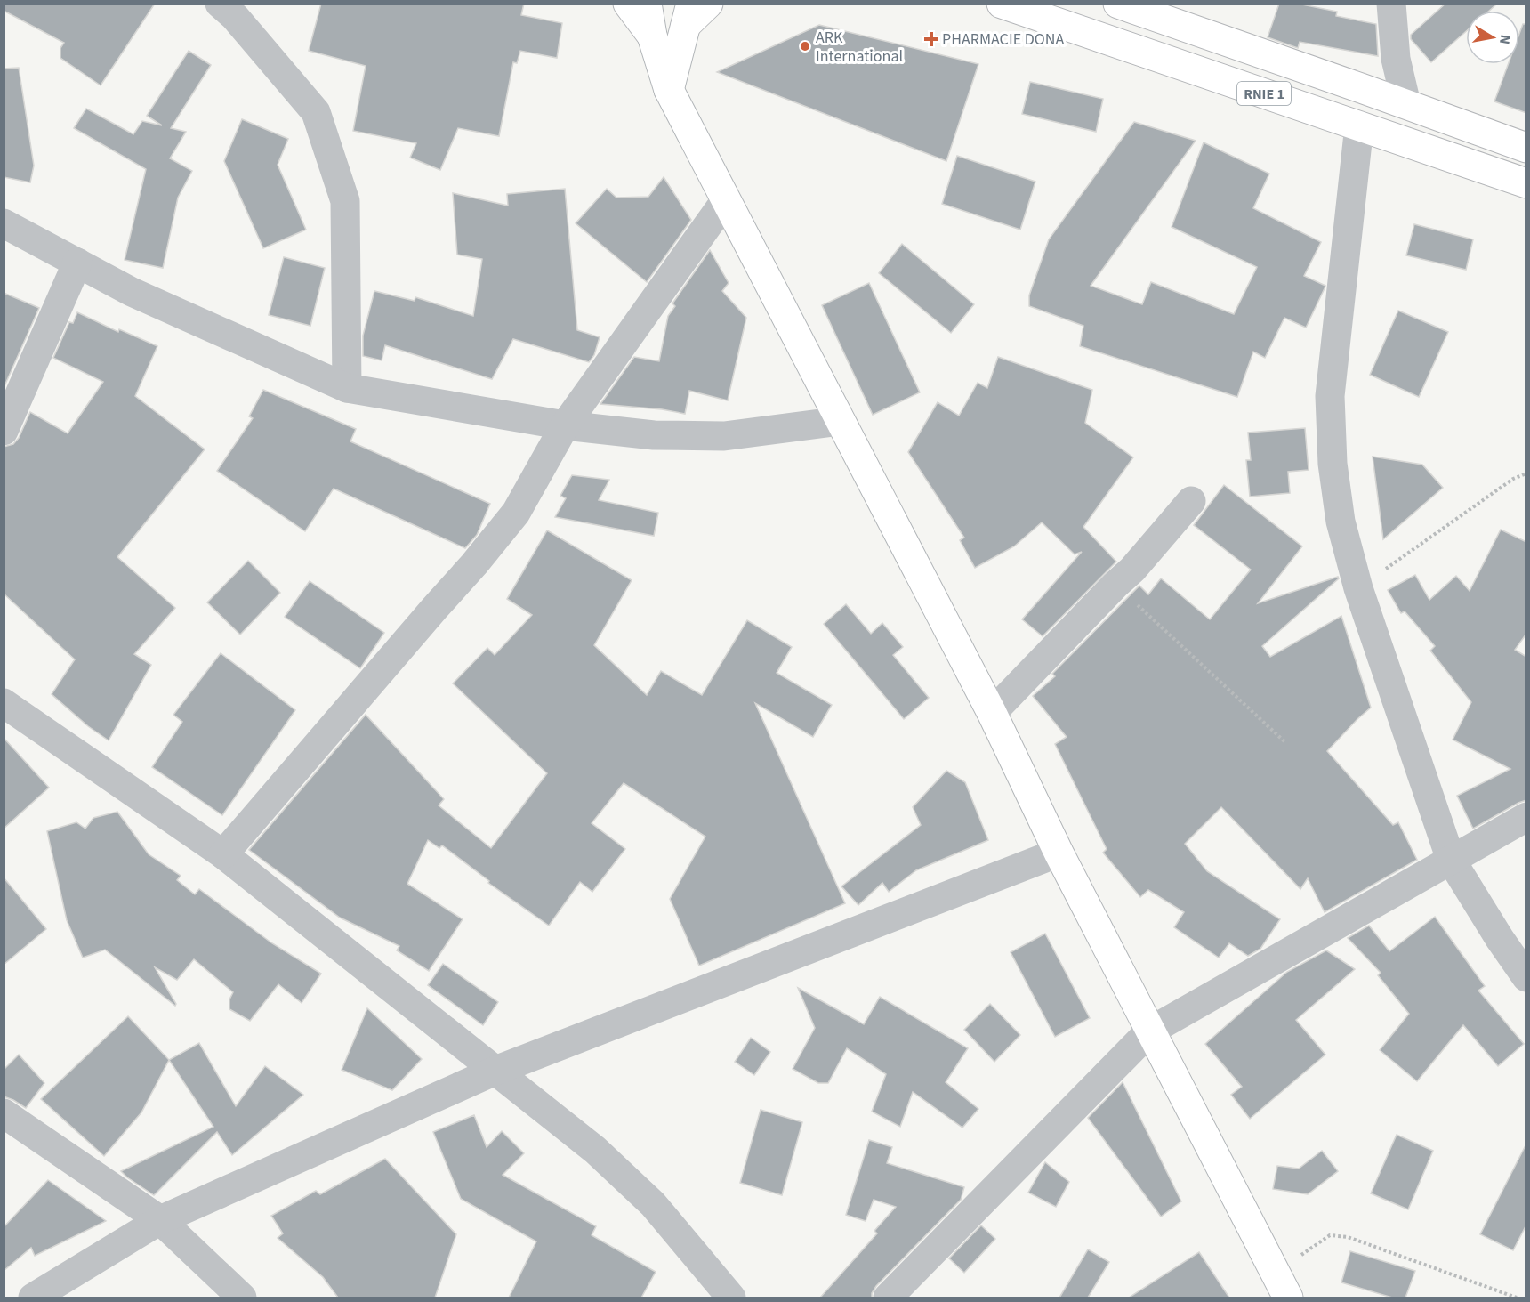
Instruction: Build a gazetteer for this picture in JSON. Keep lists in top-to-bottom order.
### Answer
{
  "streets": {
    "main road": ["RNIE 1"]
  },
  "places": {
    "health": ["PHARMACIE DONA"],
    "other": ["ARK International"]
  },
  "north": "right"
}
